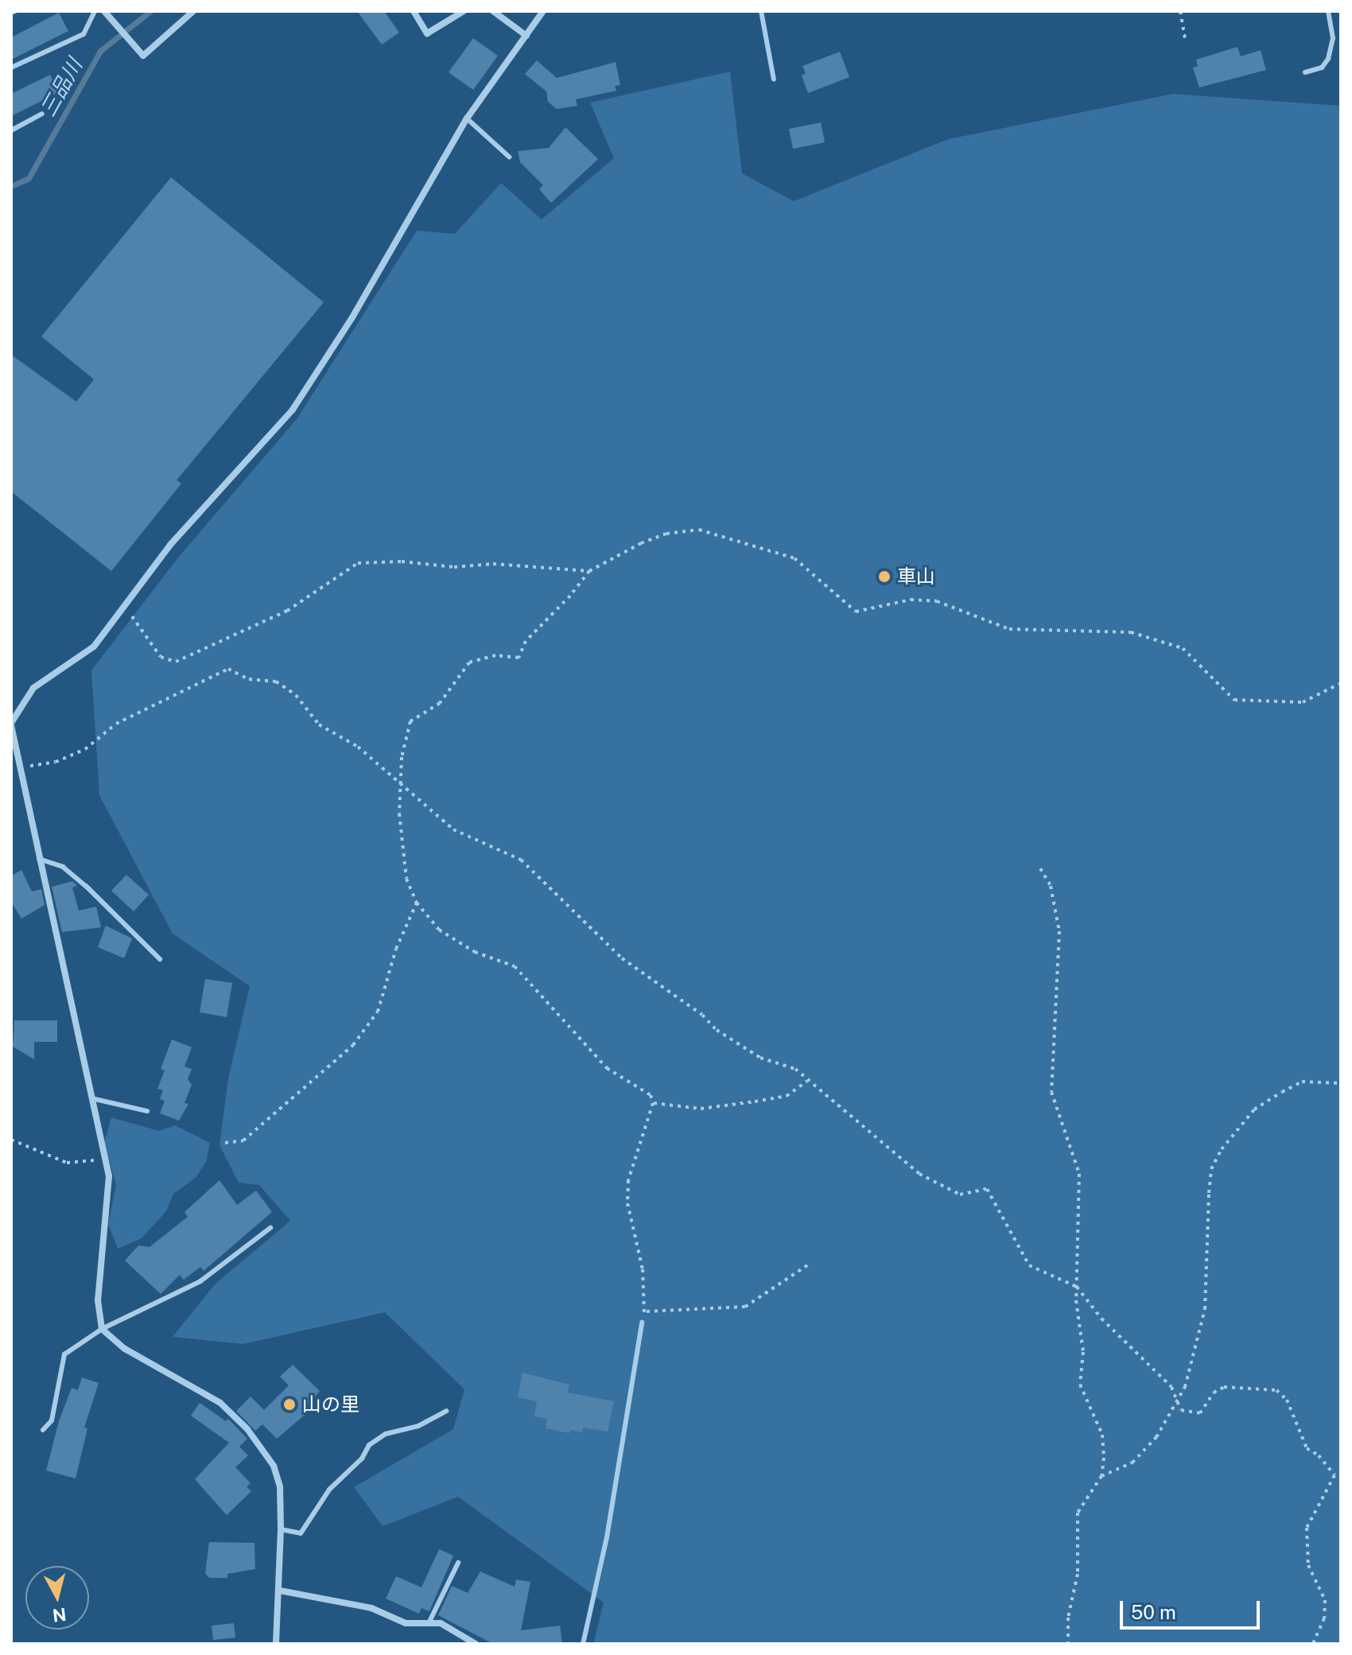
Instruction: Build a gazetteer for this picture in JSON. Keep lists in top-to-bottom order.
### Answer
{
  "water": ["三品川"],
  "places": ["車山", "山の里"],
  "scale_bar": "50 m",
  "north": "bottom"
}
